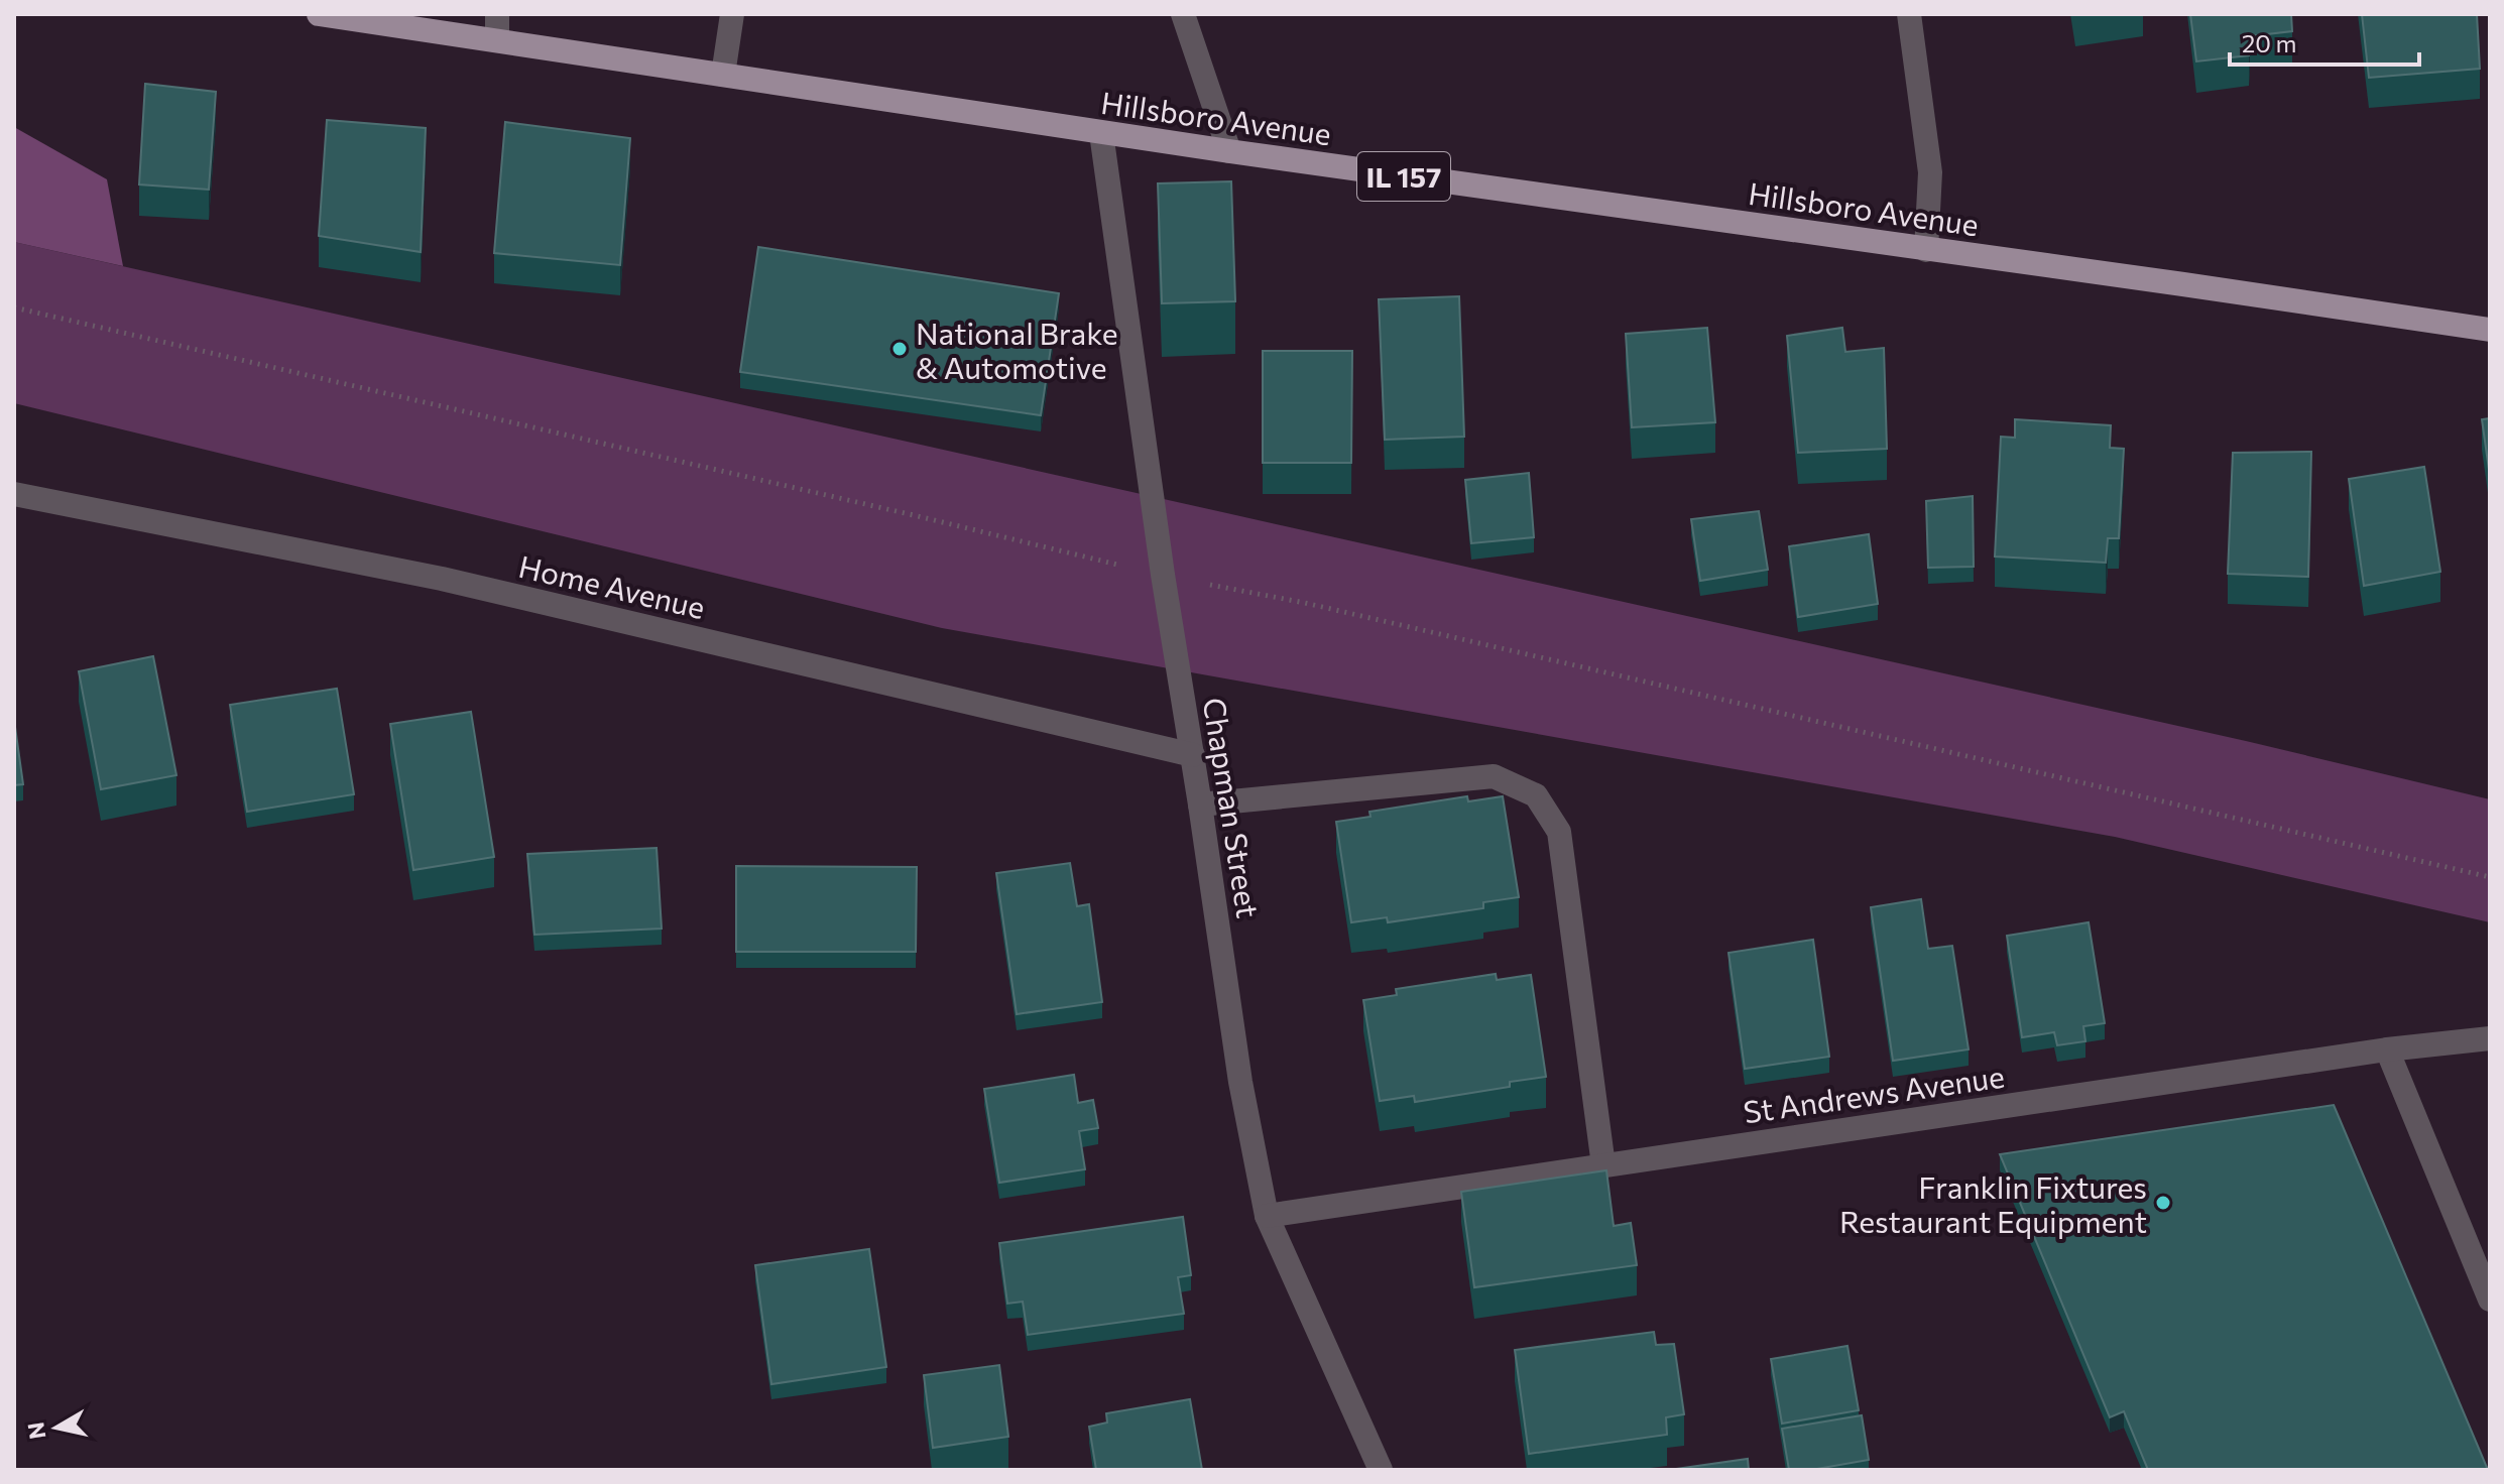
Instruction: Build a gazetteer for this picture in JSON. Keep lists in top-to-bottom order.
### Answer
{
  "streets": {
    "main road": ["Hillsboro Avenue", "IL 157"],
    "street": ["Home Avenue", "Chapman Street", "St Andrews Avenue"]
  },
  "crossings": [
    ["Hillsboro Avenue", "Chapman Street"],
    ["Home Avenue", "Chapman Street"],
    ["Chapman Street", "St Andrews Avenue"]
  ],
  "places": ["National Brake & Automotive", "Franklin Fixtures Restaurant Equipment"],
  "scale_bar": "20 m",
  "north": "left"
}
